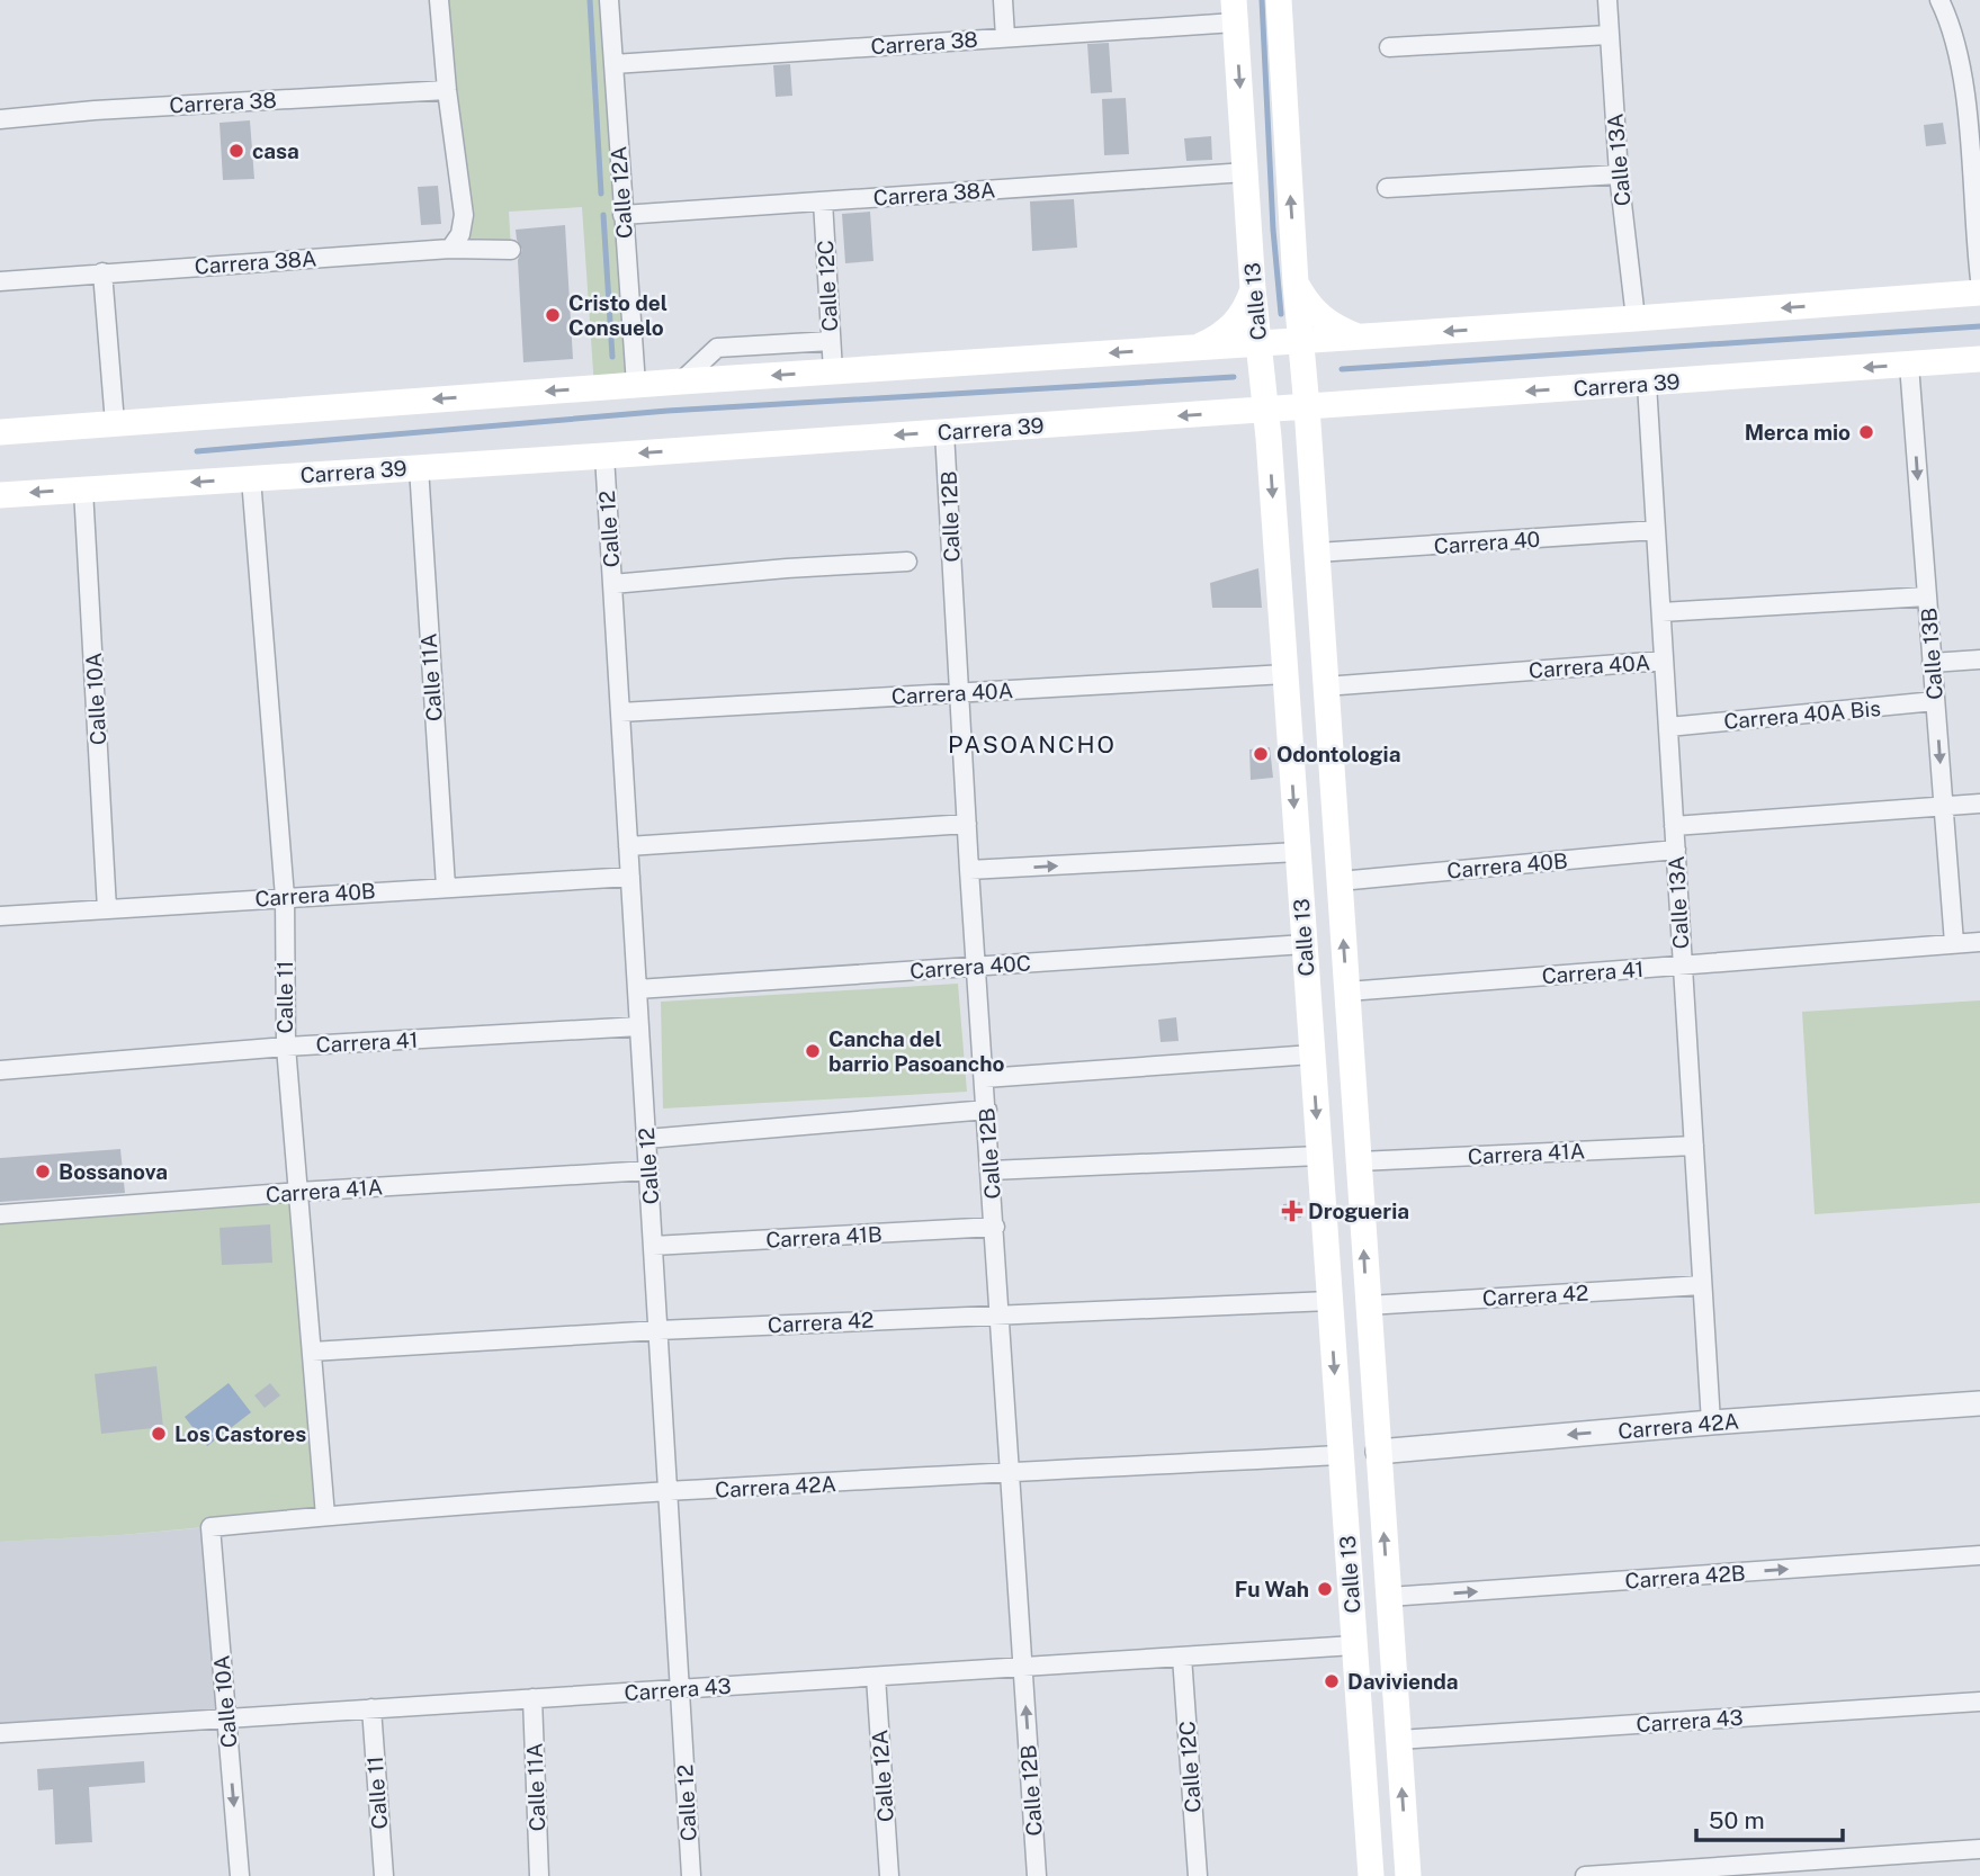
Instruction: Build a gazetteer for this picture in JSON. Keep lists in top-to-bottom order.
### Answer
{
  "streets": {
    "main road": ["Calle 13", "Carrera 39"],
    "street": [
      "Carrera 38",
      "Calle 13A",
      "Calle 12A",
      "Carrera 38A",
      "Calle 12C",
      "Calle 12B",
      "Calle 12",
      "Carrera 40",
      "Calle 13B",
      "Carrera 40A",
      "Calle 11A",
      "Calle 10A",
      "Carrera 40A Bis",
      "Carrera 40B",
      "Carrera 40C",
      "Carrera 41",
      "Calle 11",
      "Carrera 41A",
      "Carrera 41B",
      "Carrera 42",
      "Carrera 42A",
      "Carrera 42B",
      "Carrera 43"
    ]
  },
  "crossings": [
    ["Carrera 38", "Calle 12A"],
    ["Carrera 38", "Calle 13"],
    ["Calle 13A", "Carrera 39"],
    ["Calle 13A", "Carrera 40"],
    ["Calle 13A", "Carrera 40A"],
    ["Calle 13A", "Carrera 40A Bis"],
    ["Calle 13A", "Carrera 40B"],
    ["Calle 13A", "Carrera 41"],
    ["Calle 13A", "Carrera 41A"],
    ["Calle 13A", "Carrera 42"],
    ["Calle 13A", "Carrera 42A"],
    ["Calle 12A", "Carrera 38A"],
    ["Calle 12A", "Carrera 43"],
    ["Carrera 38A", "Calle 12C"],
    ["Carrera 38A", "Calle 13"],
    ["Calle 12C", "Carrera 43"],
    ["Calle 13", "Carrera 39"],
    ["Calle 13", "Carrera 40"],
    ["Calle 13", "Carrera 40A"],
    ["Calle 13", "Carrera 40B"],
    ["Calle 13", "Carrera 40C"],
    ["Calle 13", "Carrera 41"],
    ["Calle 13", "Carrera 41A"],
    ["Calle 13", "Carrera 42"],
    ["Calle 13", "Carrera 42A"],
    ["Calle 13", "Carrera 42B"],
    ["Calle 13", "Carrera 43"],
    ["Carrera 39", "Calle 12B"],
    ["Carrera 39", "Calle 12"],
    ["Carrera 39", "Calle 13B"],
    ["Carrera 39", "Calle 11A"],
    ["Carrera 39", "Calle 10A"],
    ["Carrera 39", "Calle 11"],
    ["Calle 12B", "Carrera 40A"],
    ["Calle 12B", "Carrera 40C"],
    ["Calle 12B", "Carrera 41B"],
    ["Calle 12B", "Carrera 42"],
    ["Calle 12B", "Carrera 42A"],
    ["Calle 12B", "Carrera 43"],
    ["Calle 12", "Carrera 40A"],
    ["Calle 12", "Carrera 40B"],
    ["Calle 12", "Carrera 40C"],
    ["Calle 12", "Carrera 41"],
    ["Calle 12", "Carrera 41A"],
    ["Calle 12", "Carrera 41B"],
    ["Calle 12", "Carrera 42"],
    ["Calle 12", "Carrera 42A"],
    ["Calle 12", "Carrera 43"],
    ["Calle 13B", "Carrera 40A Bis"],
    ["Calle 13B", "Carrera 41"],
    ["Calle 11A", "Carrera 40B"],
    ["Calle 11A", "Carrera 43"],
    ["Calle 10A", "Carrera 40B"],
    ["Calle 10A", "Carrera 42A"],
    ["Calle 10A", "Carrera 43"],
    ["Carrera 40B", "Calle 11"],
    ["Carrera 41", "Calle 11"],
    ["Calle 11", "Carrera 41A"],
    ["Calle 11", "Carrera 42"],
    ["Calle 11", "Carrera 42A"],
    ["Calle 11", "Carrera 43"]
  ],
  "one_way": ["Calle 13B", "Carrera 42B"],
  "districts": ["PASOANCHO"],
  "places": {
    "other": [
      "casa",
      "Cristo del Consuelo",
      "Merca mio",
      "Odontologia",
      "Cancha del barrio Pasoancho",
      "Bossanova",
      "Los Castores",
      "Fu Wah",
      "Davivienda"
    ],
    "health": ["Drogueria"]
  },
  "scale_bar": "50 m"
}
